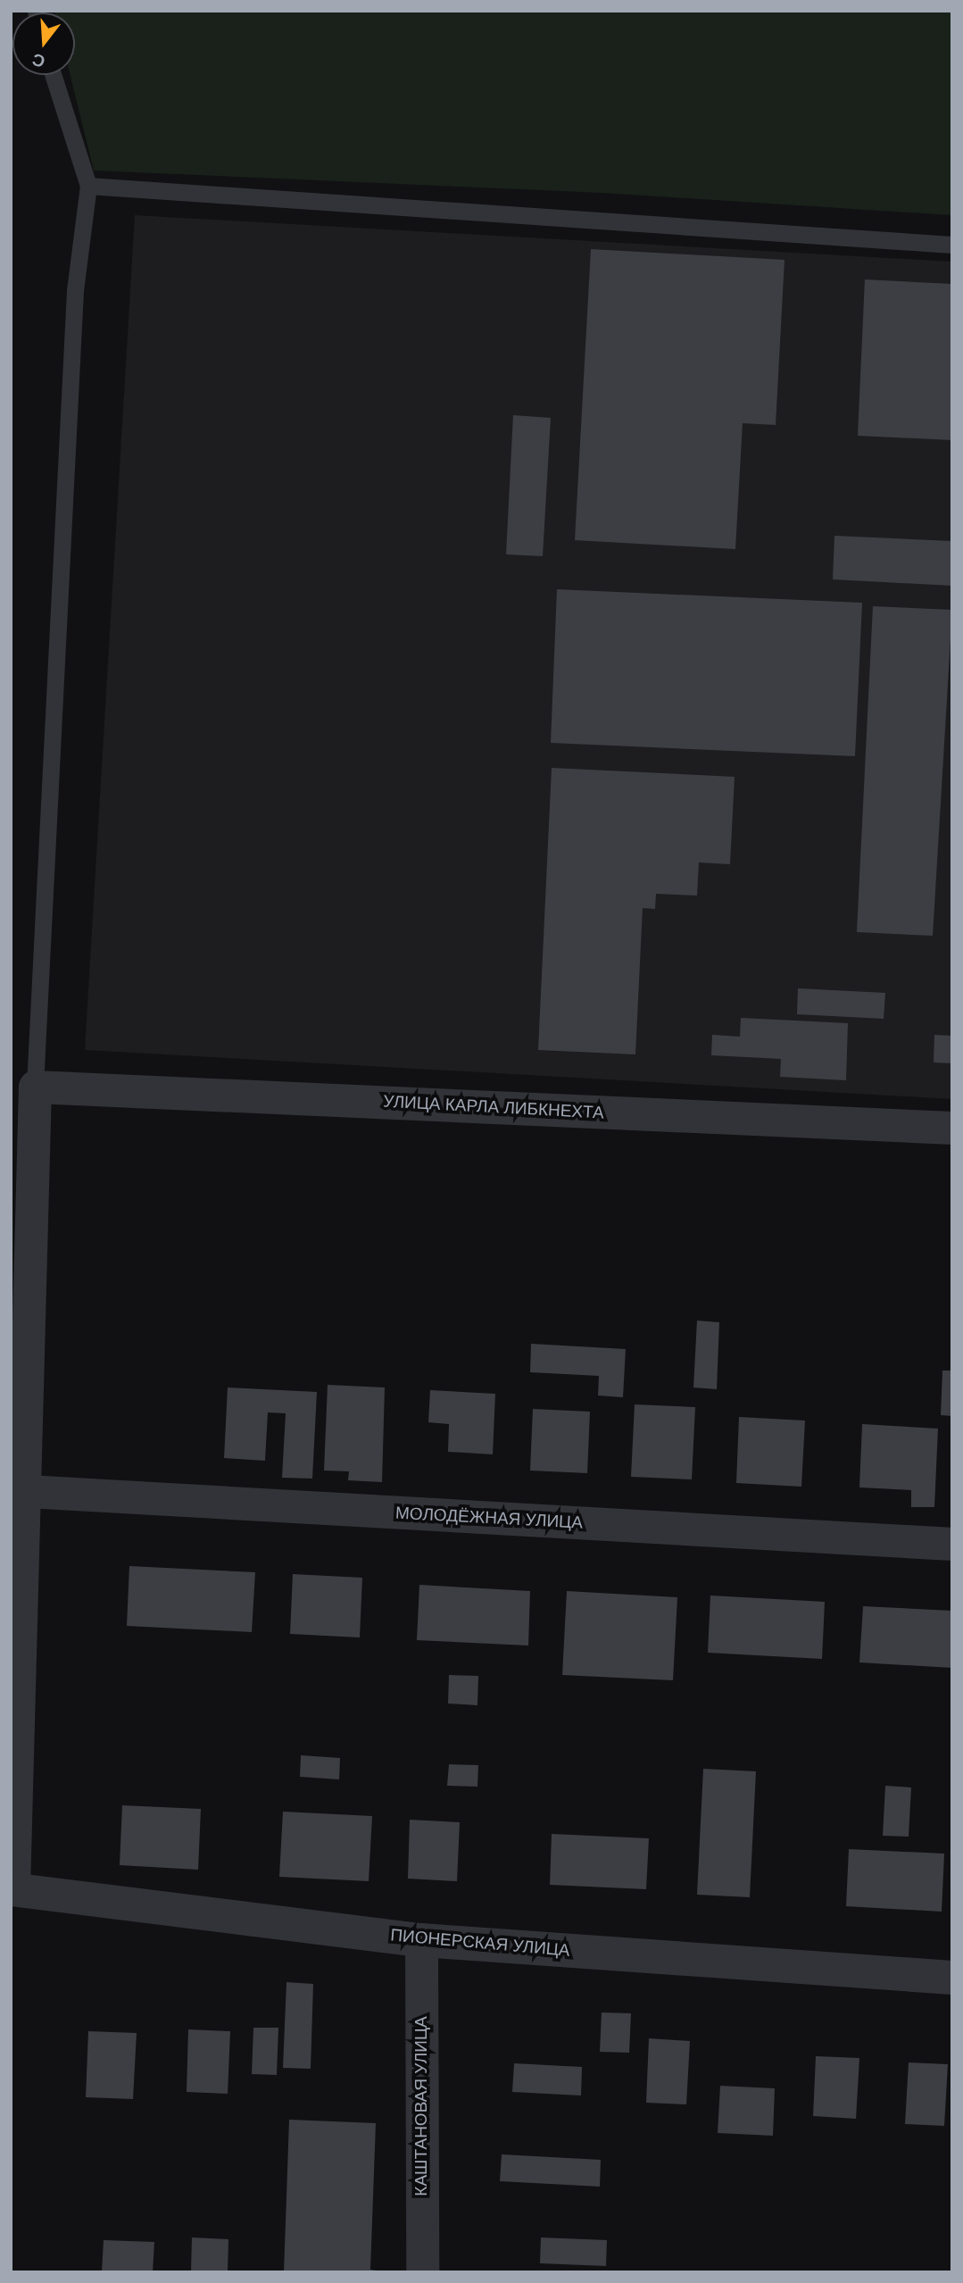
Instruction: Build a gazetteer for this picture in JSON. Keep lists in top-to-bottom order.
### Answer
{
  "streets": {
    "street": [
      "УЛИЦА КАРЛА ЛИБКНЕХТА",
      "МОЛОДЁЖНАЯ УЛИЦА",
      "ПИОНЕРСКАЯ УЛИЦА",
      "КАШТАНОВАЯ УЛИЦА"
    ]
  },
  "crossings": [
    ["ПИОНЕРСКАЯ УЛИЦА", "КАШТАНОВАЯ УЛИЦА"]
  ],
  "north": "bottom"
}
